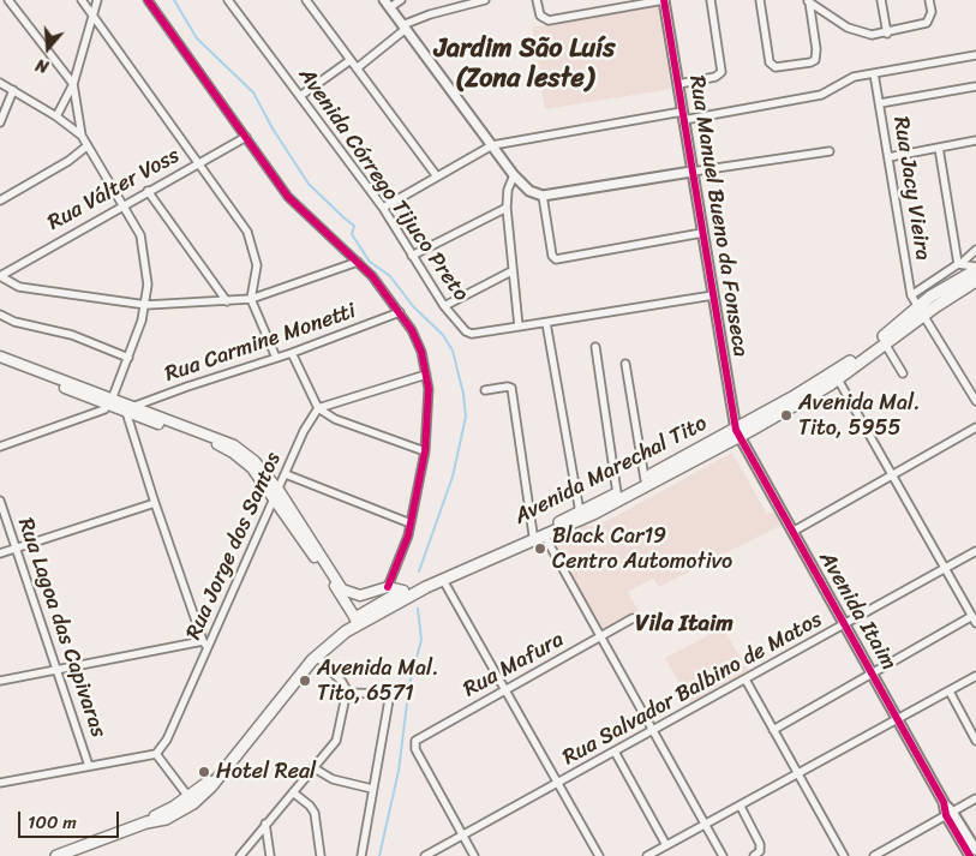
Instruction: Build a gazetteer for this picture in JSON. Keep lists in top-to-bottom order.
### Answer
{
  "streets": {
    "main road": ["Avenida Marechal Tito"],
    "street": [
      "Avenida Córrego Tijuco Preto",
      "Rua Jacy Vieira",
      "Rua Válter Voss",
      "Rua Manuel Bueno da Fonseca",
      "Rua Carmine Monetti",
      "Rua Jorge dos Santos",
      "Avenida Itaim",
      "Rua Lagoa das Capivaras",
      "Rua Mafura",
      "Rua Salvador Balbino de Matos"
    ]
  },
  "crossings": [
    ["Rua Jacy Vieira", "Avenida Marechal Tito"],
    ["Rua Manuel Bueno da Fonseca", "Avenida Marechal Tito"],
    ["Rua Manuel Bueno da Fonseca", "Avenida Itaim"],
    ["Avenida Marechal Tito", "Avenida Itaim"],
    ["Avenida Itaim", "Rua Salvador Balbino de Matos"],
    ["Rua Mafura", "Rua Salvador Balbino de Matos"]
  ],
  "districts": ["Jardim São Luís (Zona leste)", "Vila Itaim"],
  "places": [
    "Avenida Mal. Tito, 5955",
    "Black Car19 Centro Automotivo",
    "Avenida Mal. Tito, 6571",
    "Hotel Real"
  ],
  "scale_bar": "100 m",
  "north": "bottom"
}
